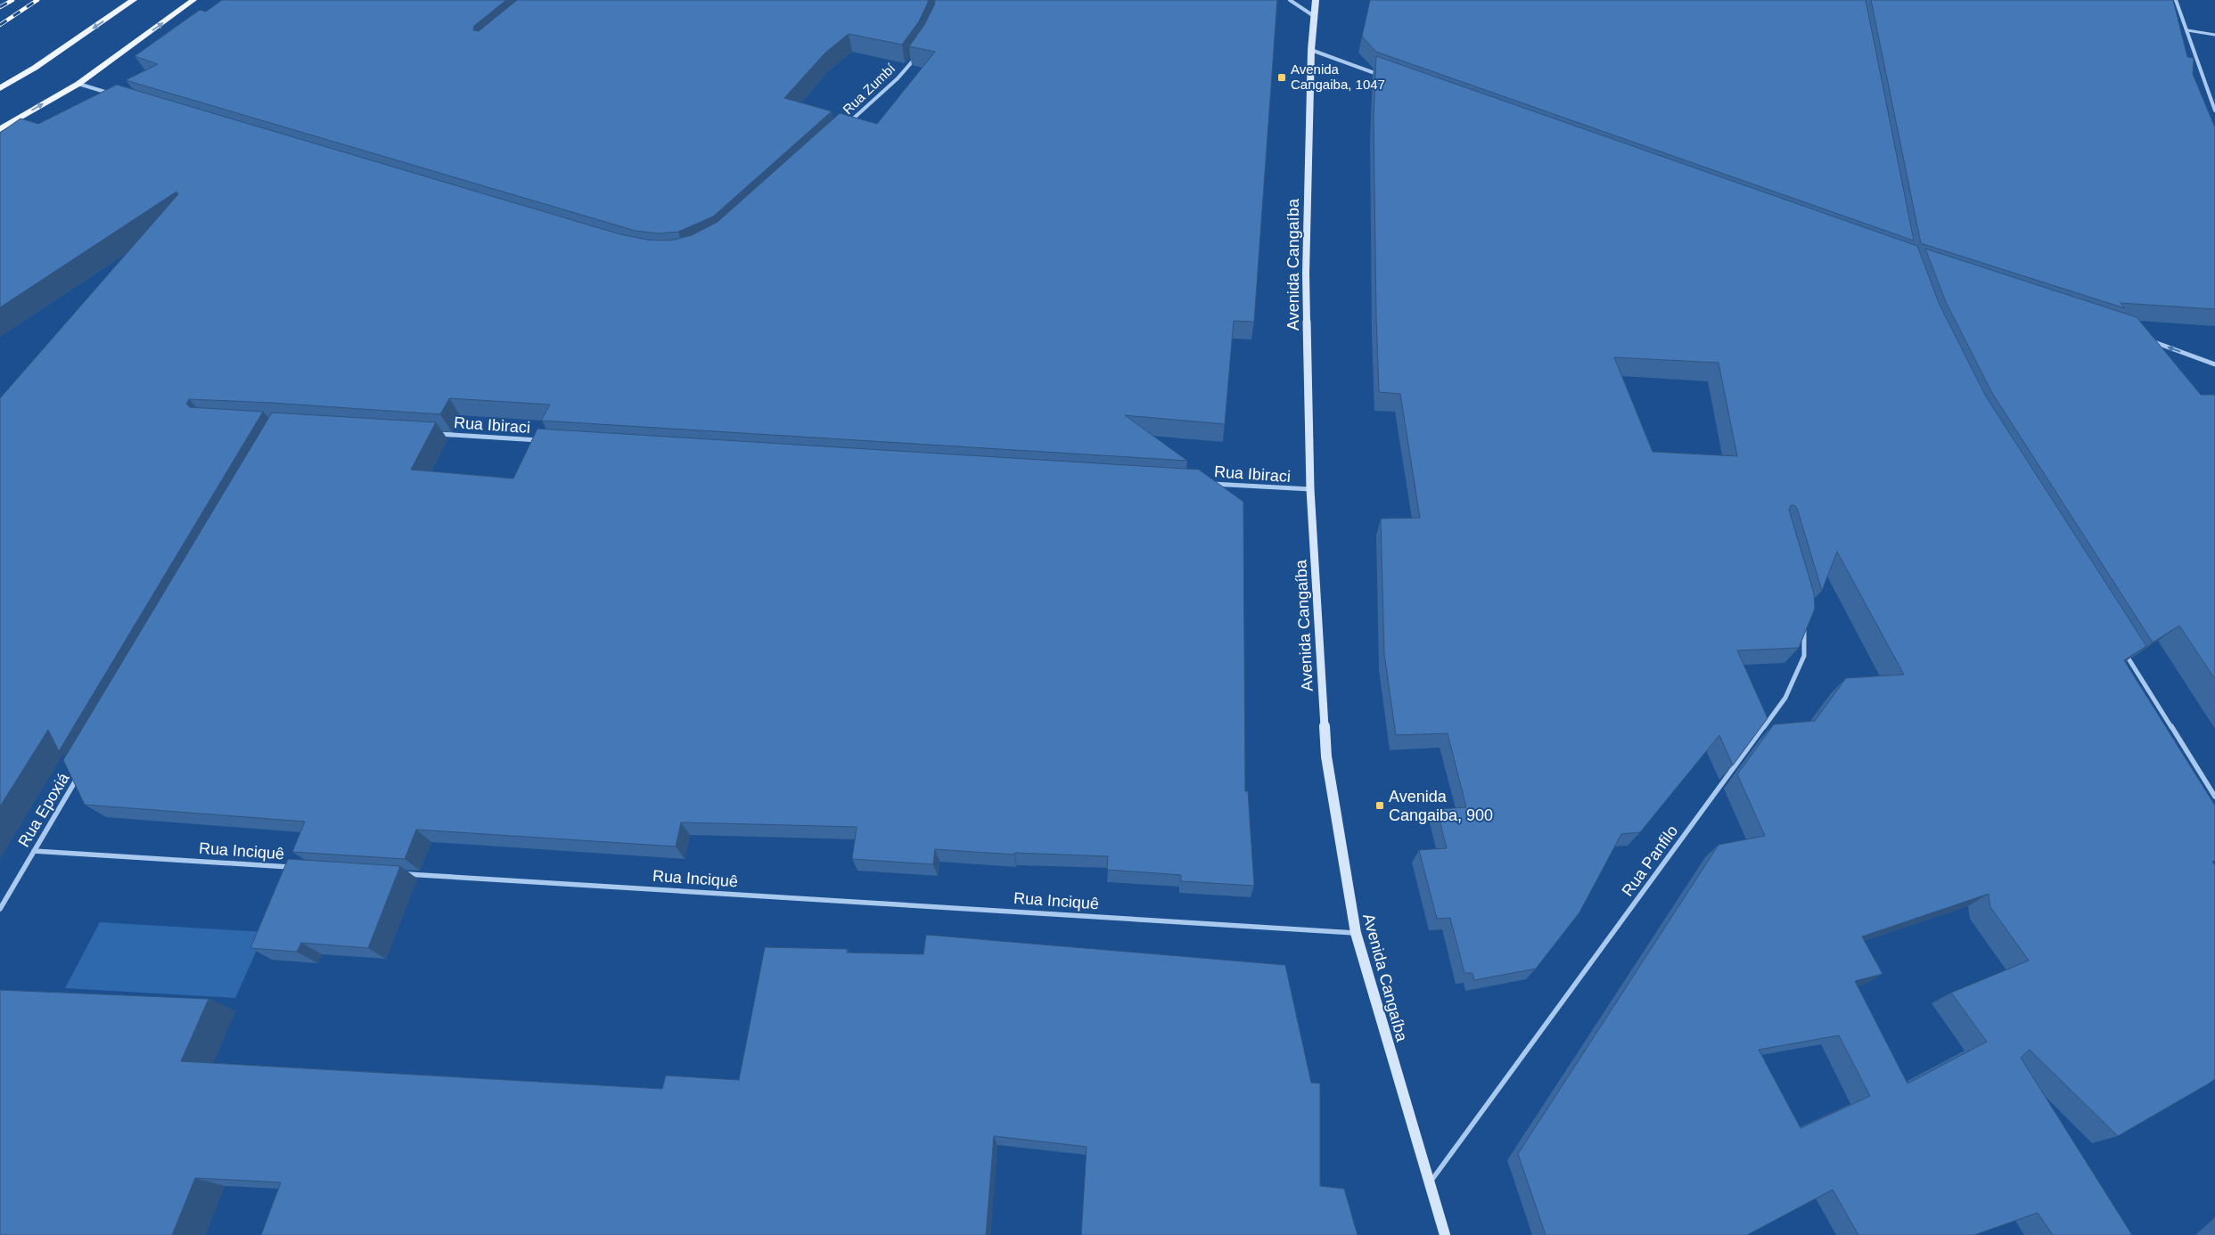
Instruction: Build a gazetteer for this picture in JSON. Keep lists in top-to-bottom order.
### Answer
{
  "streets": {
    "main road": ["Avenida Cangaíba"],
    "street": [
      "Rua Zumbí",
      "Rua Ibiraci",
      "Rua Epoxiá",
      "Rua Inciquê",
      "Rua Panfilo"
    ]
  },
  "crossings": [
    ["Avenida Cangaíba", "Rua Ibiraci"],
    ["Avenida Cangaíba", "Rua Inciquê"],
    ["Avenida Cangaíba", "Rua Panfilo"],
    ["Rua Epoxiá", "Rua Inciquê"]
  ],
  "places": {
    "transit": ["Avenida Cangaiba, 1047", "Avenida Cangaiba, 900"]
  }
}
